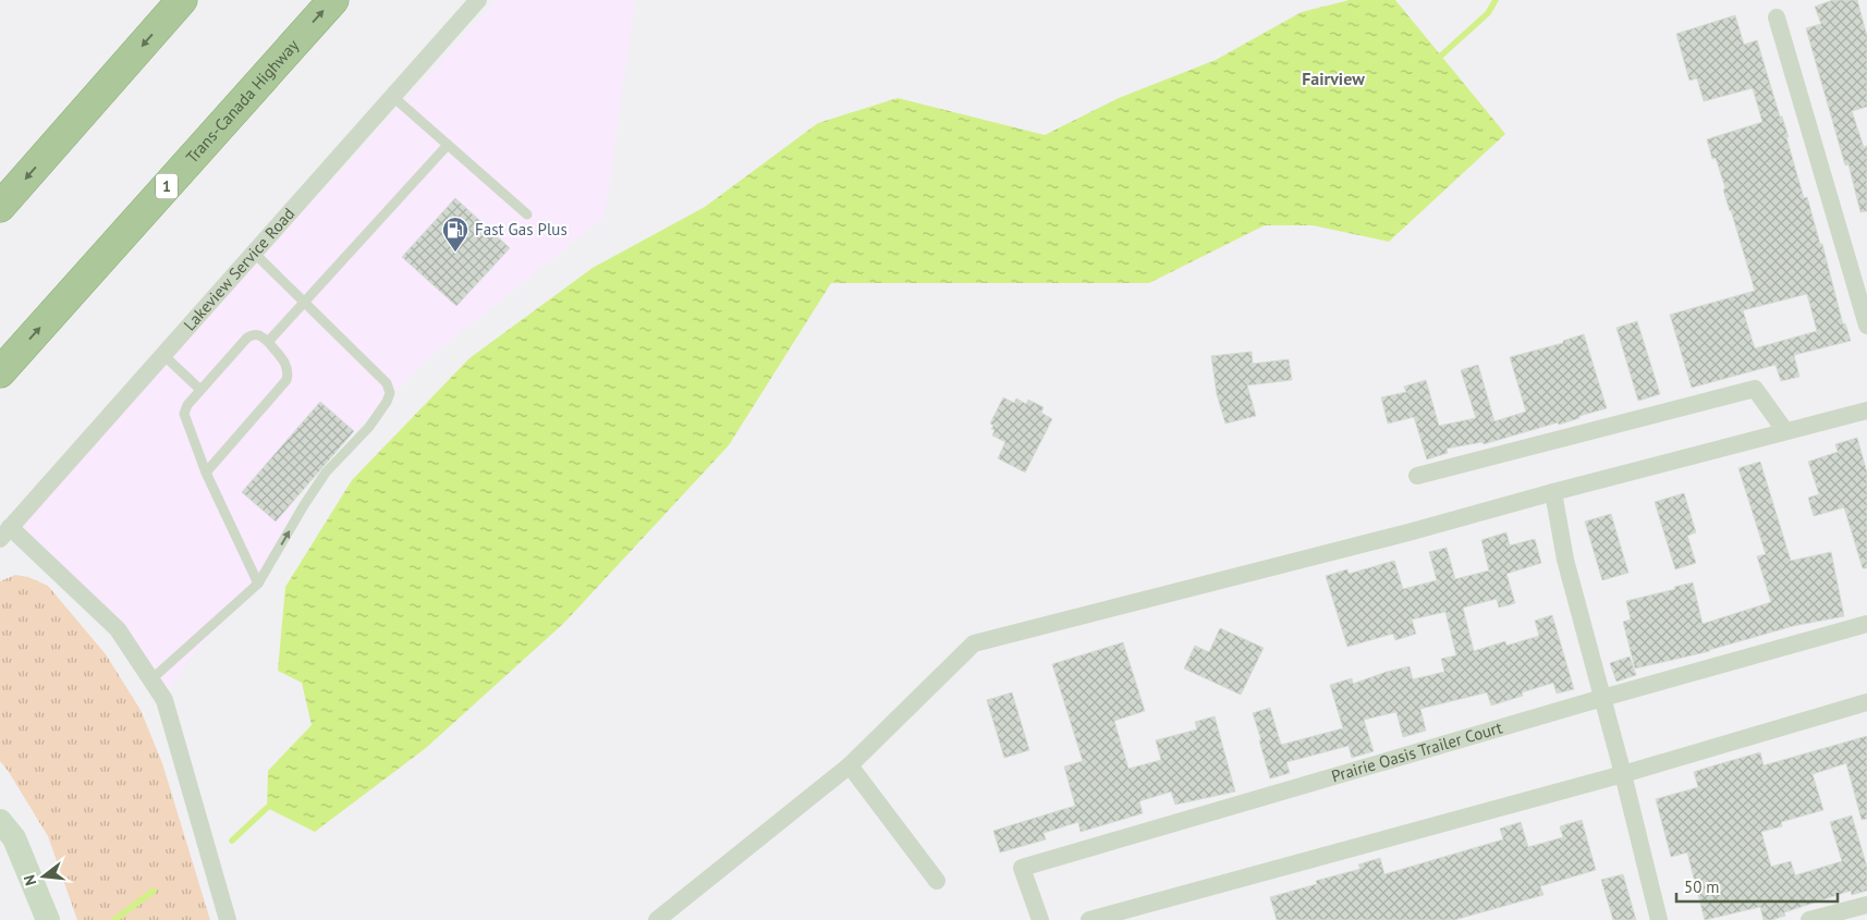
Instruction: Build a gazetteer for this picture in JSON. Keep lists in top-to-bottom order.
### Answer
{
  "streets": {
    "highway": ["Trans-Canada Highway", "1"],
    "street": ["Lakeview Service Road", "Prairie Oasis Trailer Court"]
  },
  "districts": ["Fairview"],
  "places": {
    "fuel station": ["Fast Gas Plus"]
  },
  "scale_bar": "50 m",
  "north": "left"
}
